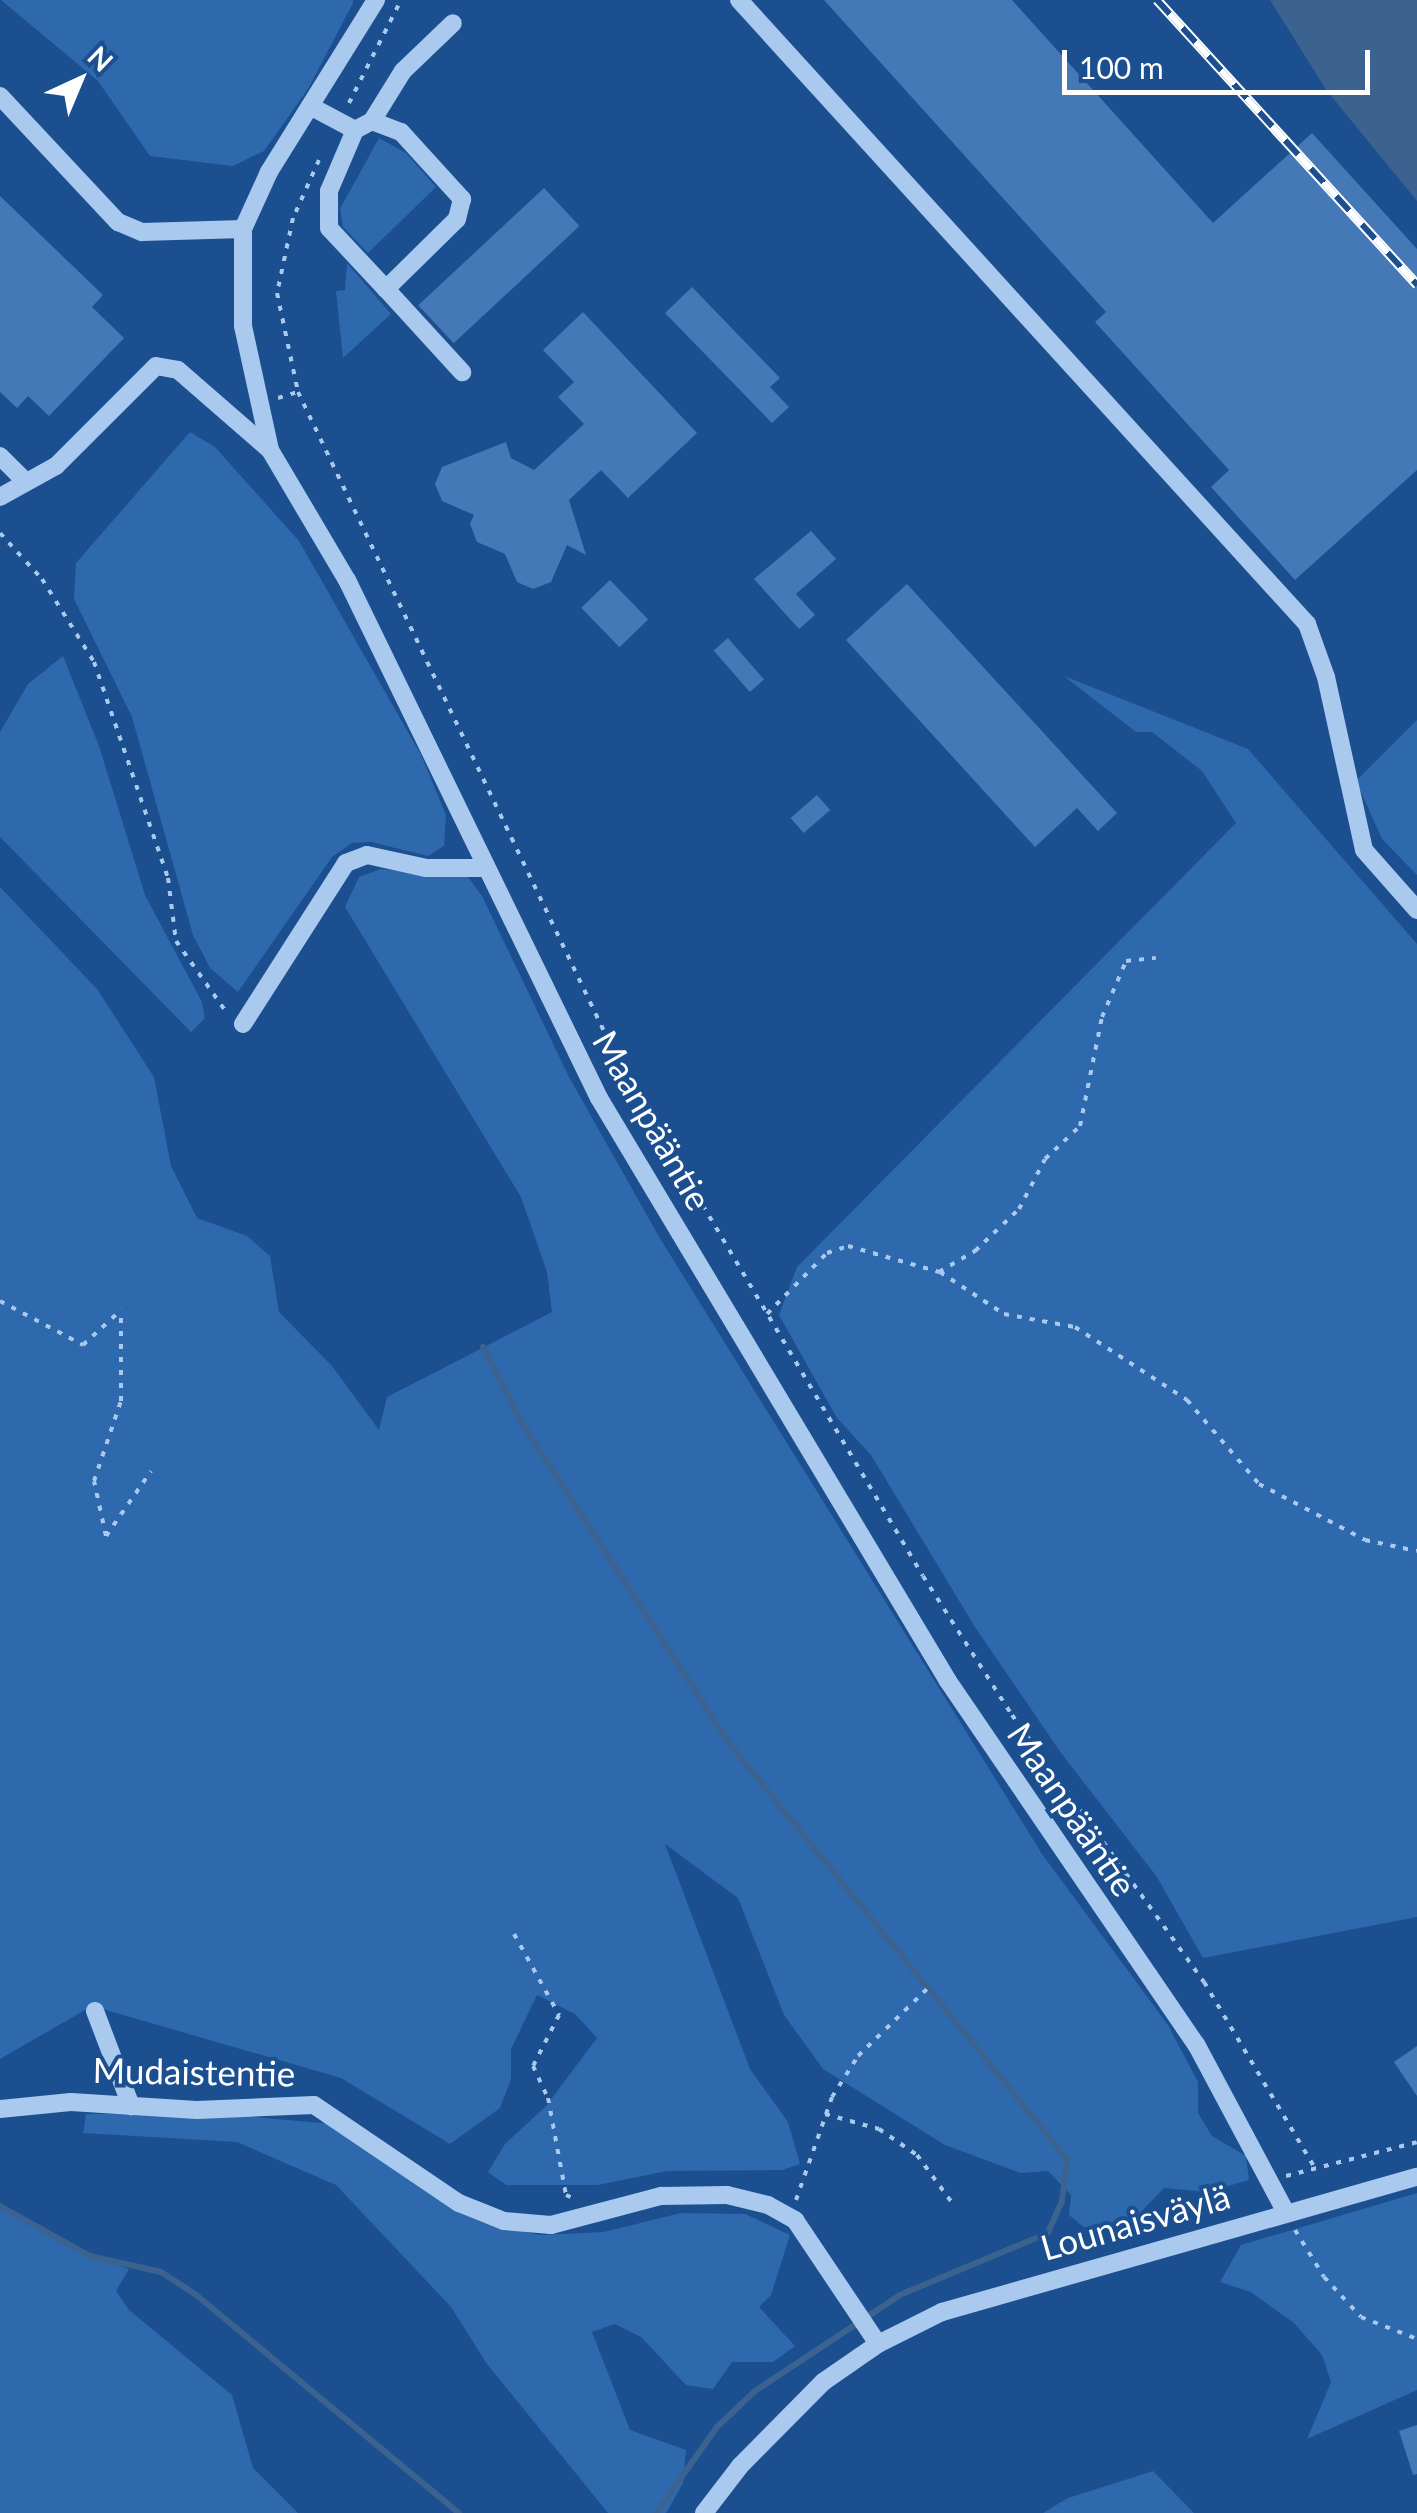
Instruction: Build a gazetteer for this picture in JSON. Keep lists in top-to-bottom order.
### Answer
{
  "streets": {
    "street": ["Maanpääntie", "Mudaistentie", "Lounaisväylä"]
  },
  "crossings": [
    ["Maanpääntie", "Lounaisväylä"]
  ],
  "scale_bar": "100 m",
  "north": "top right"
}
